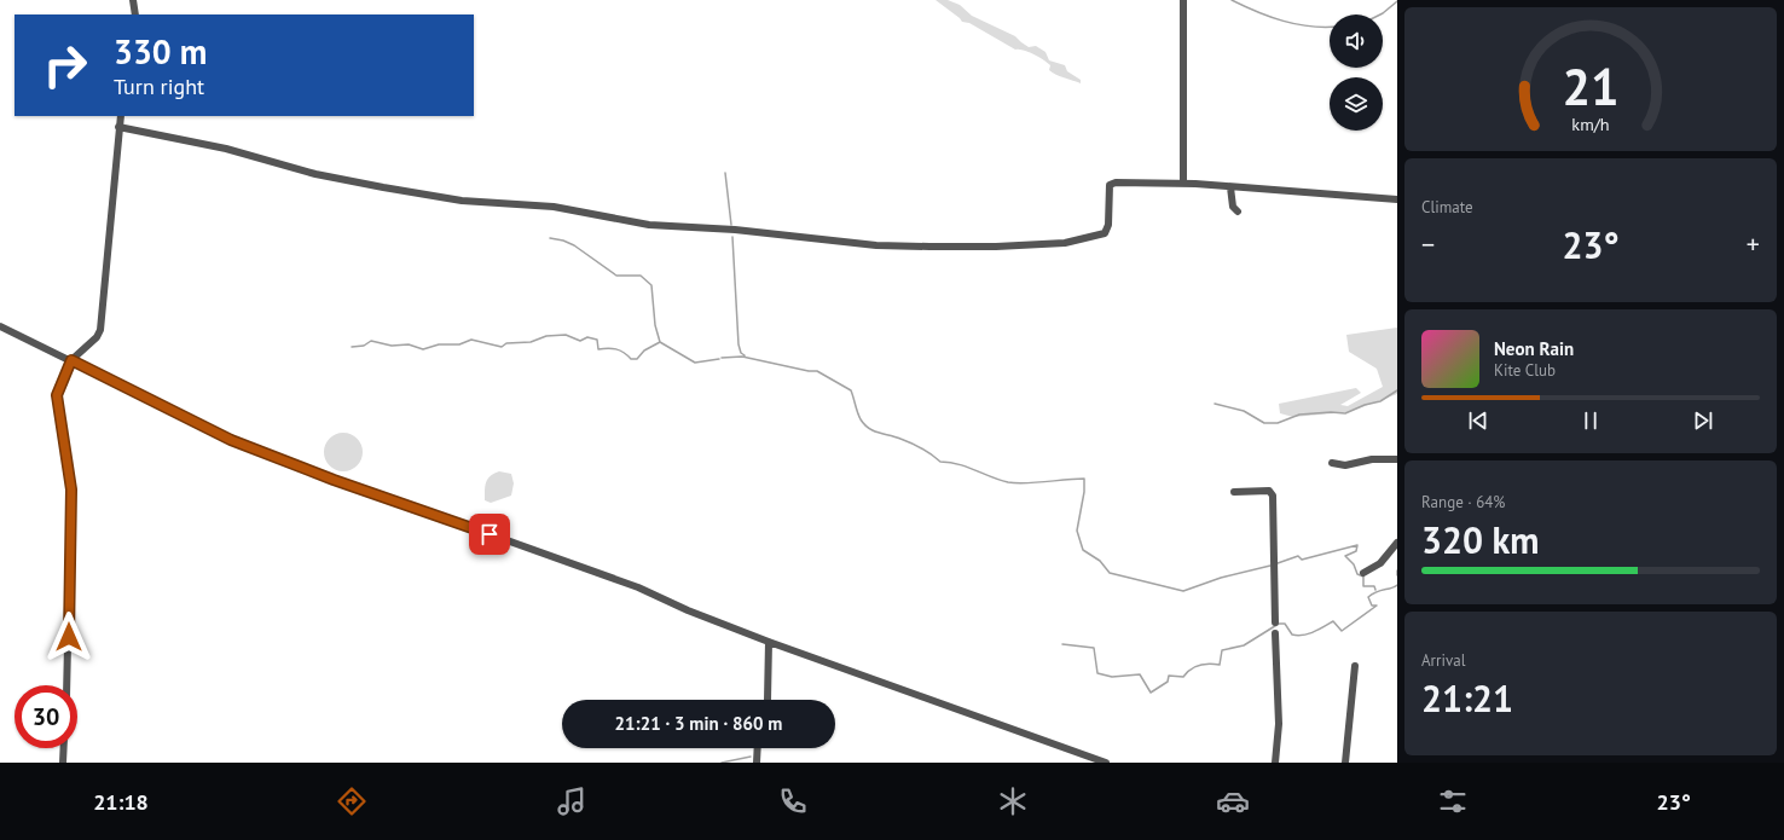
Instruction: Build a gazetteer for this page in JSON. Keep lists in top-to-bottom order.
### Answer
{
  "page": {
    "turn": ["330 m", "Turn right"],
    "tile": [
      "Climate",
      ["Range · 64%", "320 km"],
      ["Arrival", "21:21"]
    ],
    "heat": ["−", "23°", "+"],
    "song": ["Neon Rain", "Kite Club"],
    "limit": "30",
    "trip": "21:21 · 3 min · 860 m",
    "tabs": ["21:18", "23°"],
    "gauge": ["21", "km/h"]
  }
}
